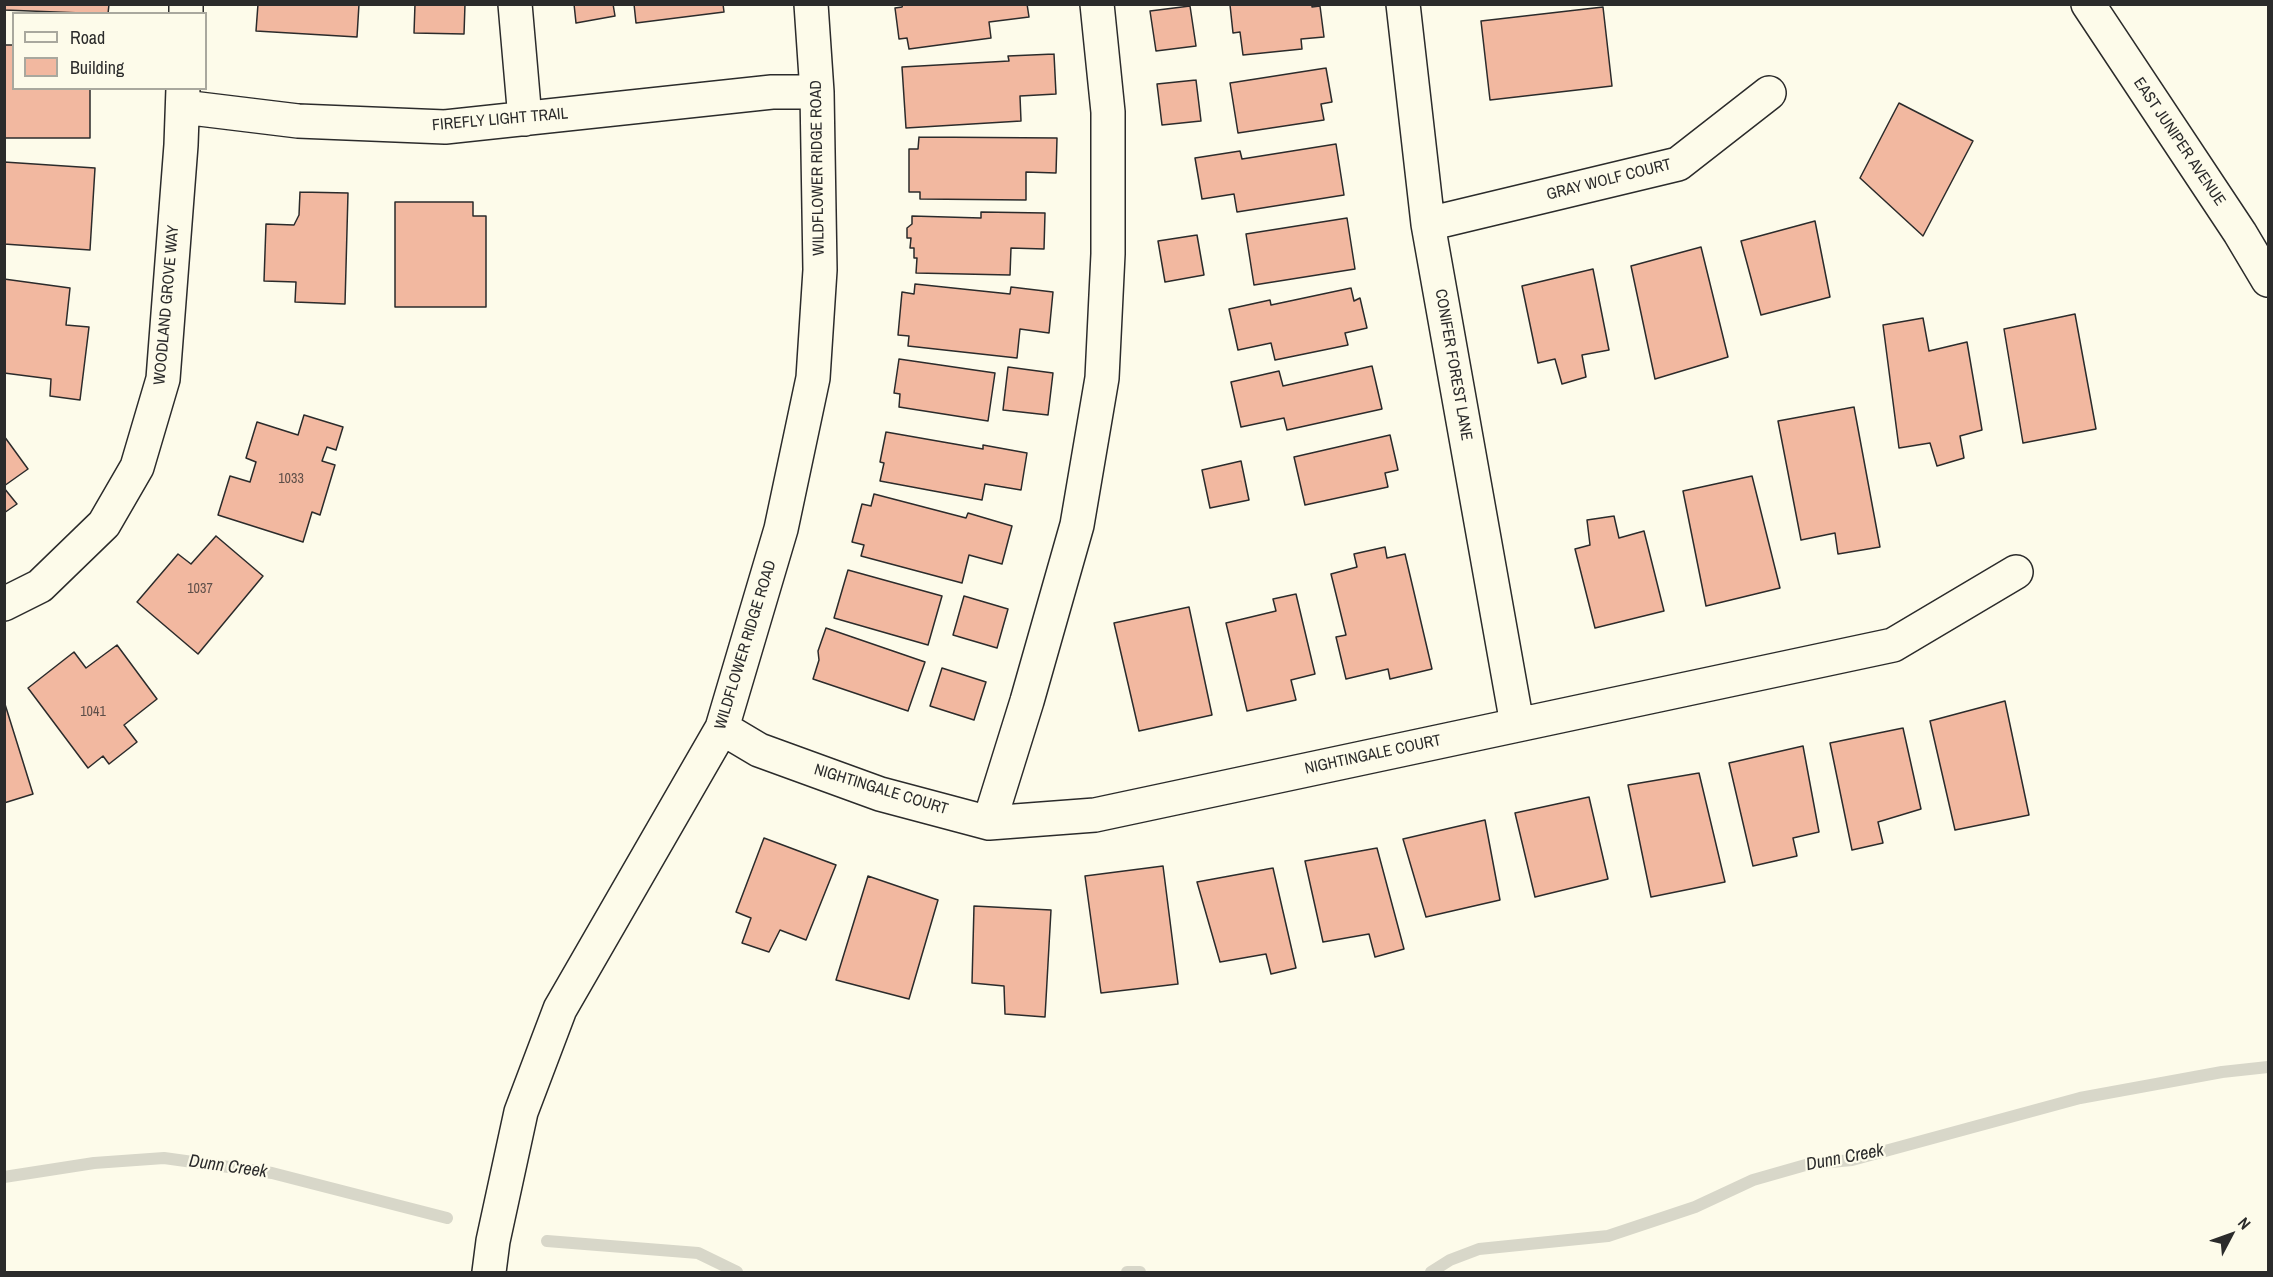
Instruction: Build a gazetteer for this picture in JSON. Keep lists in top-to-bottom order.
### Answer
{
  "streets": {
    "street": [
      "FIREFLY LIGHT TRAIL",
      "EAST JUNIPER AVENUE",
      "WILDFLOWER RIDGE ROAD",
      "GRAY WOLF COURT",
      "WOODLAND GROVE WAY",
      "CONIFER FOREST LANE",
      "NIGHTINGALE COURT"
    ]
  },
  "crossings": [
    ["FIREFLY LIGHT TRAIL", "WILDFLOWER RIDGE ROAD"],
    ["FIREFLY LIGHT TRAIL", "WOODLAND GROVE WAY"],
    ["WILDFLOWER RIDGE ROAD", "NIGHTINGALE COURT"],
    ["GRAY WOLF COURT", "CONIFER FOREST LANE"],
    ["CONIFER FOREST LANE", "NIGHTINGALE COURT"]
  ],
  "water": ["Dunn Creek"],
  "house_numbers": ["1033", "1037", "1041"],
  "legend": ["Road", "Building"],
  "north": "top right"
}
